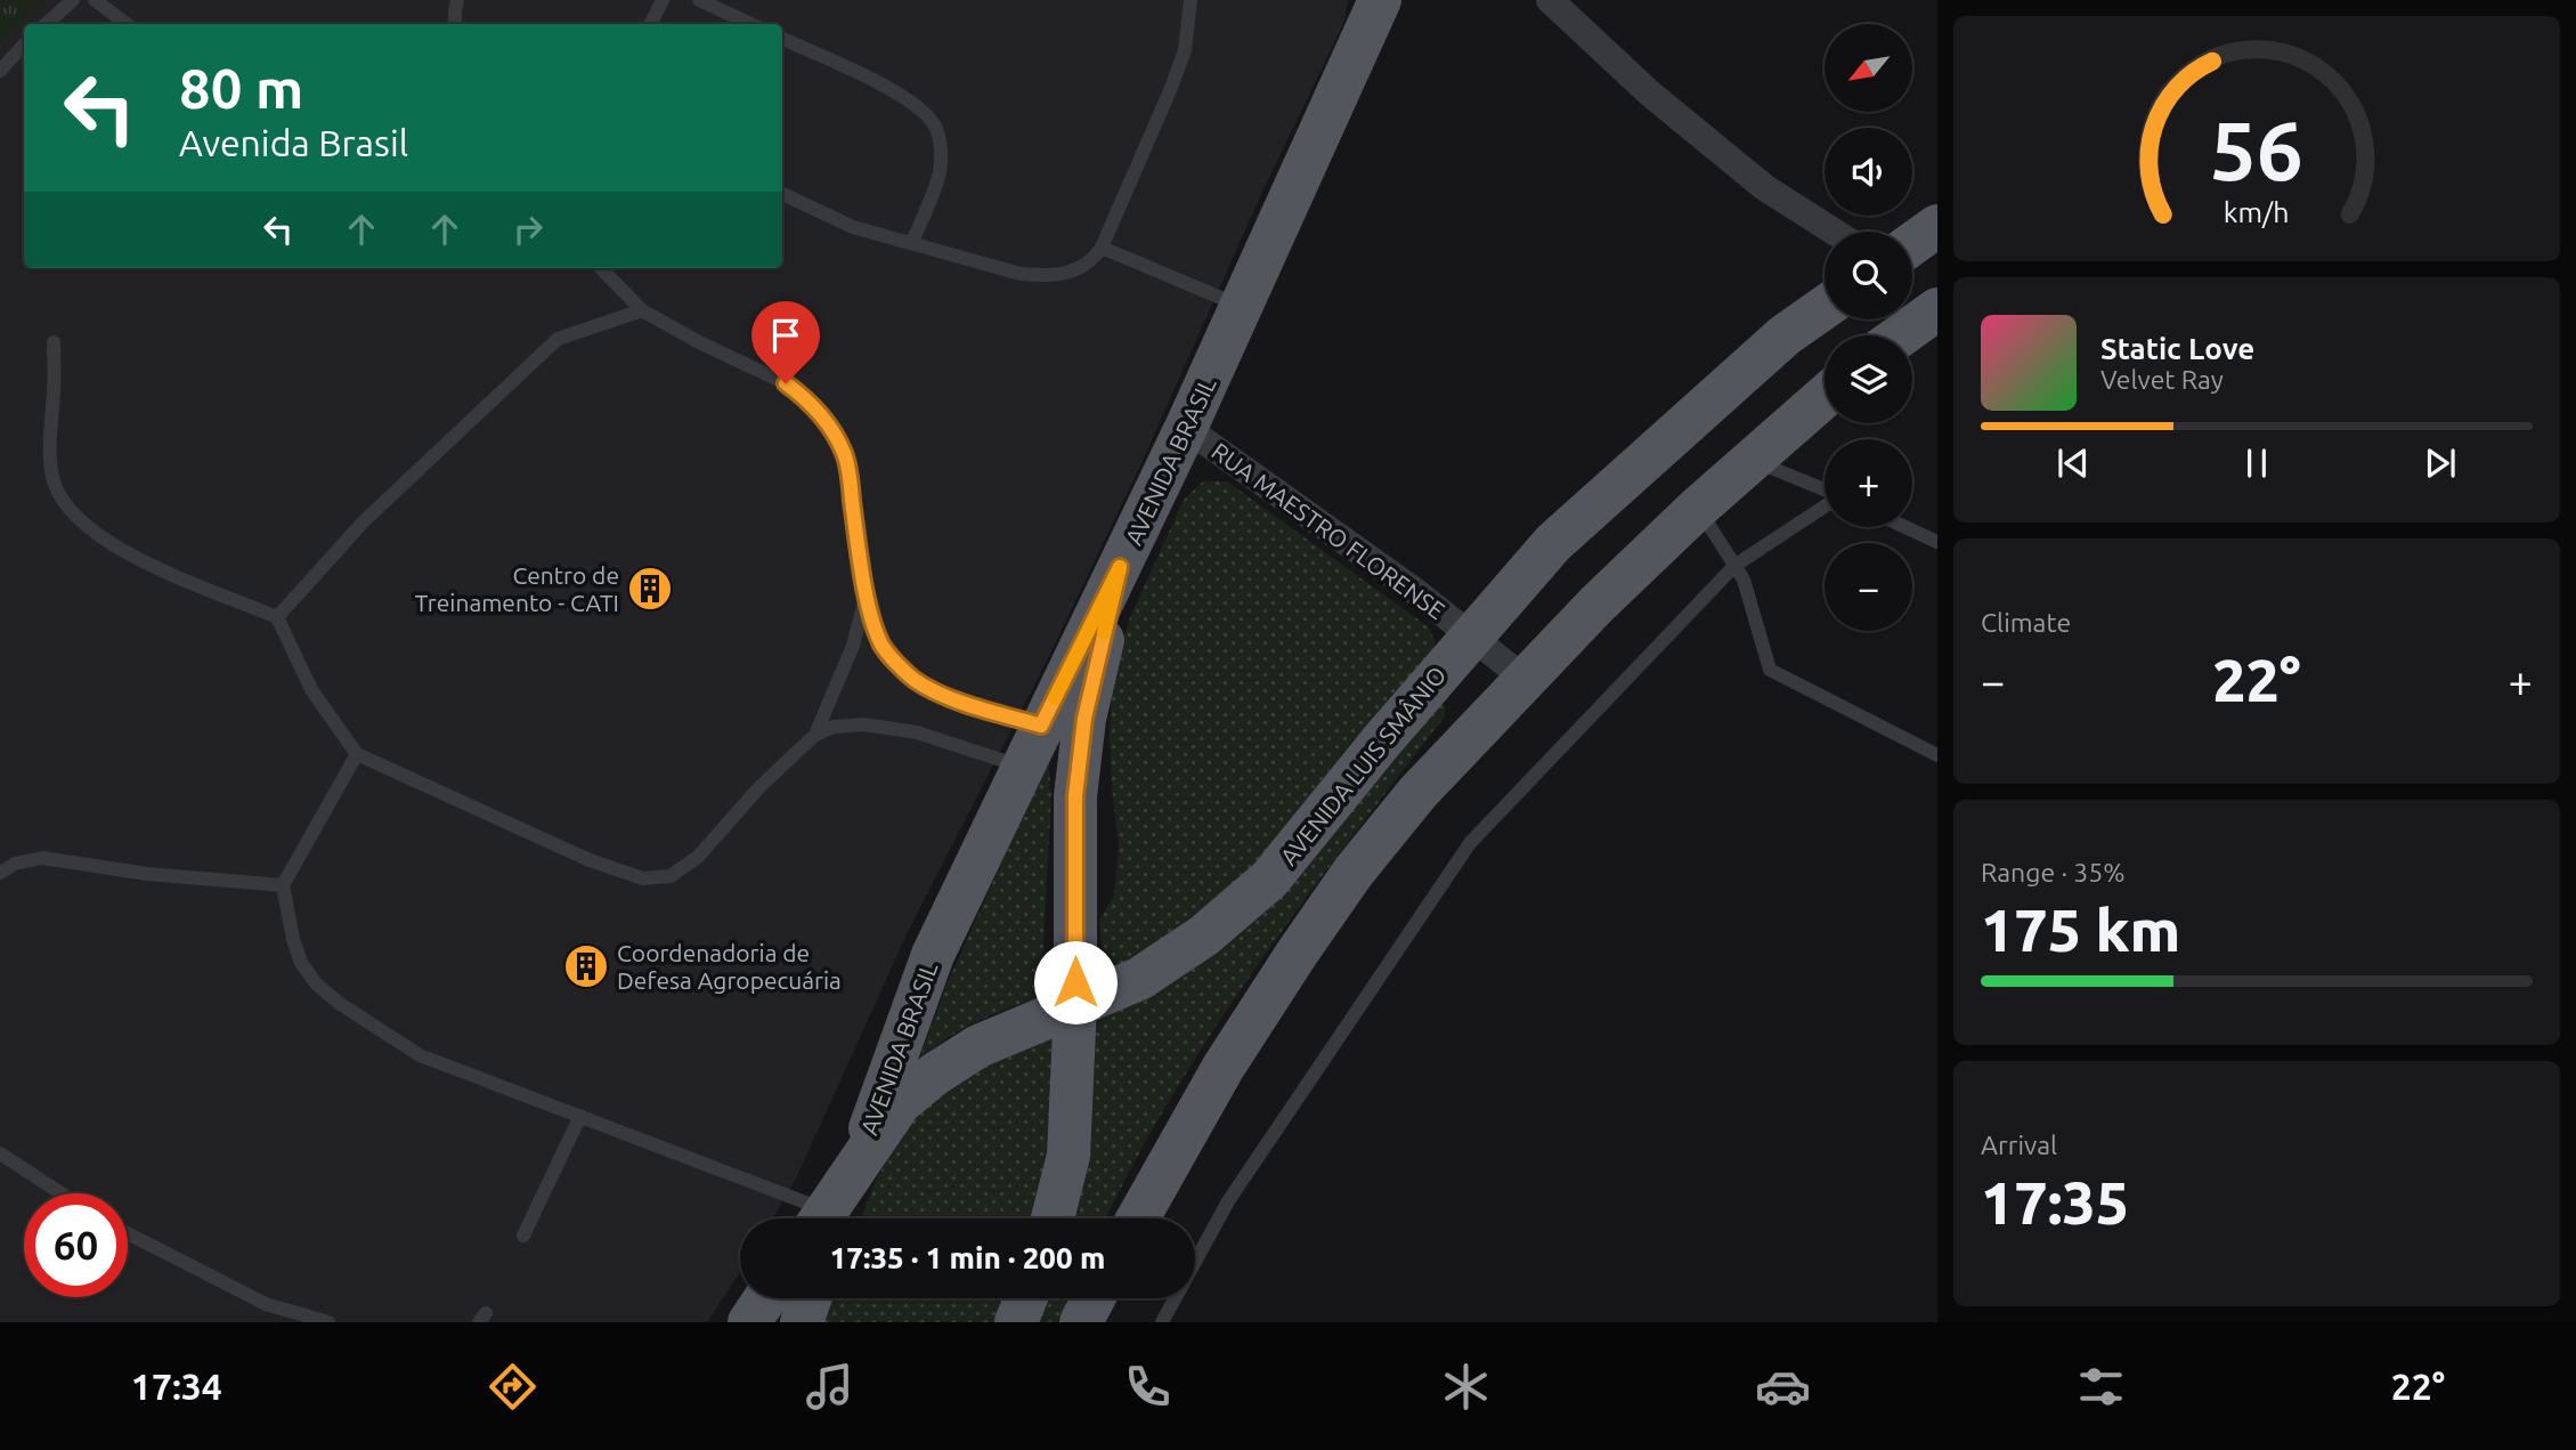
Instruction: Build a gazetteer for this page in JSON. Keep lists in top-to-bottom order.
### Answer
{
  "streets": {
    "main road": ["AVENIDA BRASIL", "AVENIDA LUIS SMÂNIO"],
    "street": ["RUA MAESTRO FLORENSE"]
  },
  "crossings": [
    ["AVENIDA BRASIL", "RUA MAESTRO FLORENSE"],
    ["AVENIDA BRASIL", "AVENIDA LUIS SMÂNIO"],
    ["RUA MAESTRO FLORENSE", "AVENIDA LUIS SMÂNIO"]
  ],
  "places": {
    "building": ["Centro de Treinamento - CATI", "Coordenadoria de Defesa Agropecuária"]
  },
  "north": "bottom left",
  "page": {
    "map_buttons": ["+", "−"],
    "turn": ["80 m", "Avenida Brasil"],
    "song": ["Static Love", "Velvet Ray"],
    "tile": [
      "Climate",
      ["Range · 35%", "175 km"],
      ["Arrival", "17:35"]
    ],
    "heat": ["−", "22°", "+"],
    "limit": "60",
    "trip": "17:35 · 1 min · 200 m",
    "tabs": ["17:34", "22°"],
    "gauge": ["56", "km/h"]
  }
}
